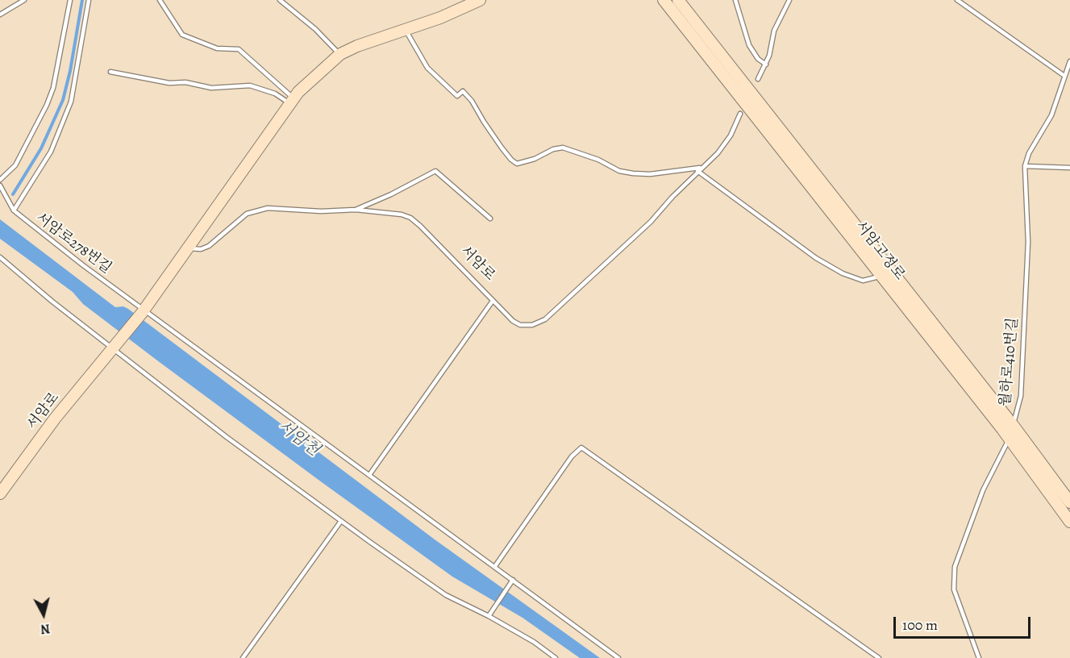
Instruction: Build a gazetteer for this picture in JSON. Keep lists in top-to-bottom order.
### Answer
{
  "streets": {
    "main road": ["서암고정로", "서암로"],
    "lane": ["서암로278번길", "월하로410번길"]
  },
  "crossings": [
    ["서암로278번길", "서암로"],
    ["서암고정로", "월하로410번길"]
  ],
  "water": ["서암천"],
  "scale_bar": "100 m",
  "north": "bottom"
}
